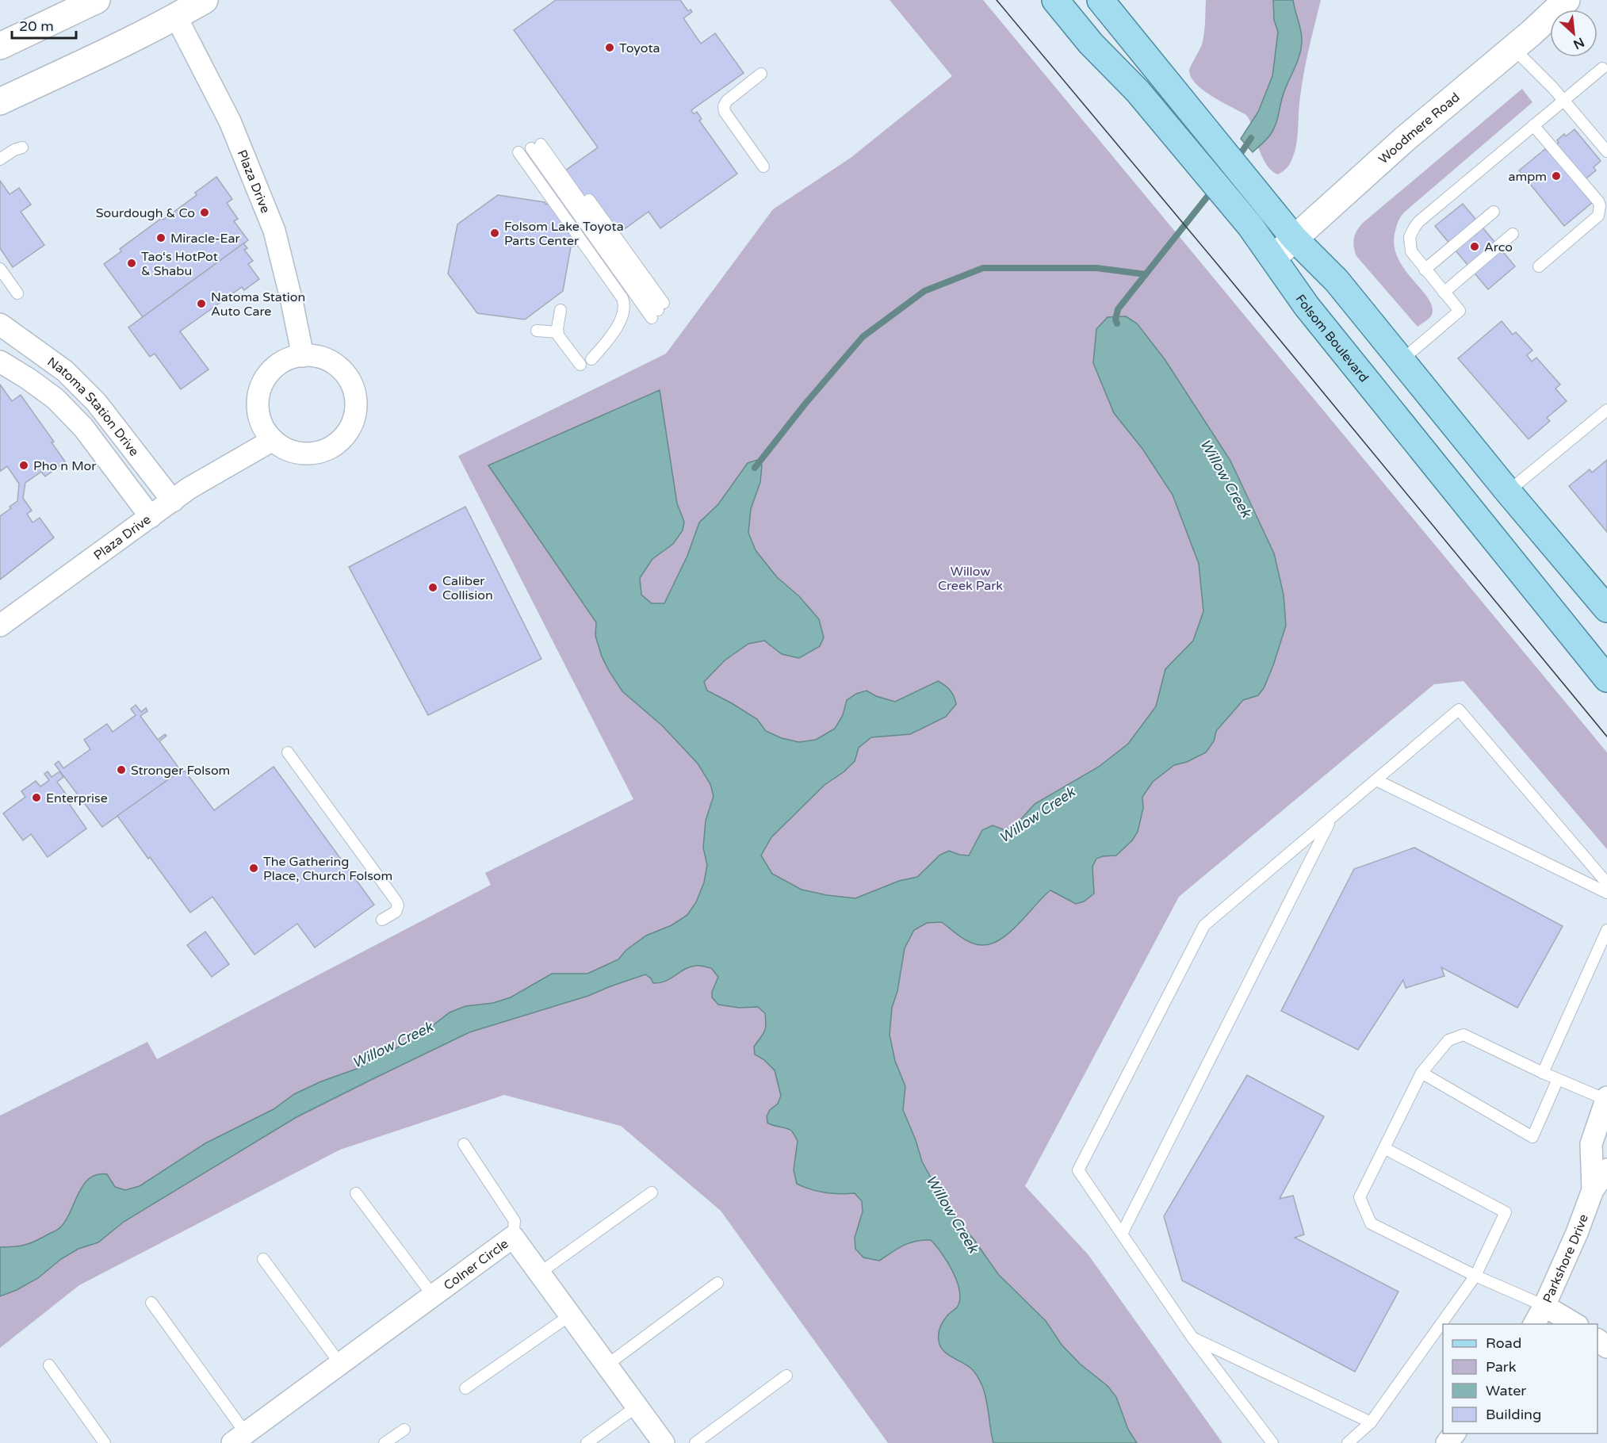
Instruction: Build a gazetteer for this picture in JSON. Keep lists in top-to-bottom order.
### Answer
{
  "streets": {
    "main road": ["Folsom Boulevard"],
    "street": [
      "Woodmere Road",
      "Plaza Drive",
      "Natoma Station Drive",
      "Parkshore Drive",
      "Colner Circle"
    ]
  },
  "crossings": [
    ["Woodmere Road", "Folsom Boulevard"],
    ["Plaza Drive", "Natoma Station Drive"]
  ],
  "water": ["Willow Creek"],
  "parks": ["Willow Creek Park"],
  "places": [
    "Toyota",
    "ampm",
    "Sourdough & Co",
    "Folsom Lake Toyota Parts Center",
    "Miracle-Ear",
    "Arco",
    "Tao‘s HotPot & Shabu",
    "Natoma Station Auto Care",
    "Pho n Mor",
    "Caliber Collision",
    "Stronger Folsom",
    "Enterprise",
    "The Gathering Place, Church Folsom"
  ],
  "legend": [
    "Road",
    "Park",
    "Water",
    "Building"
  ],
  "scale_bar": "20 m",
  "north": "bottom right"
}
